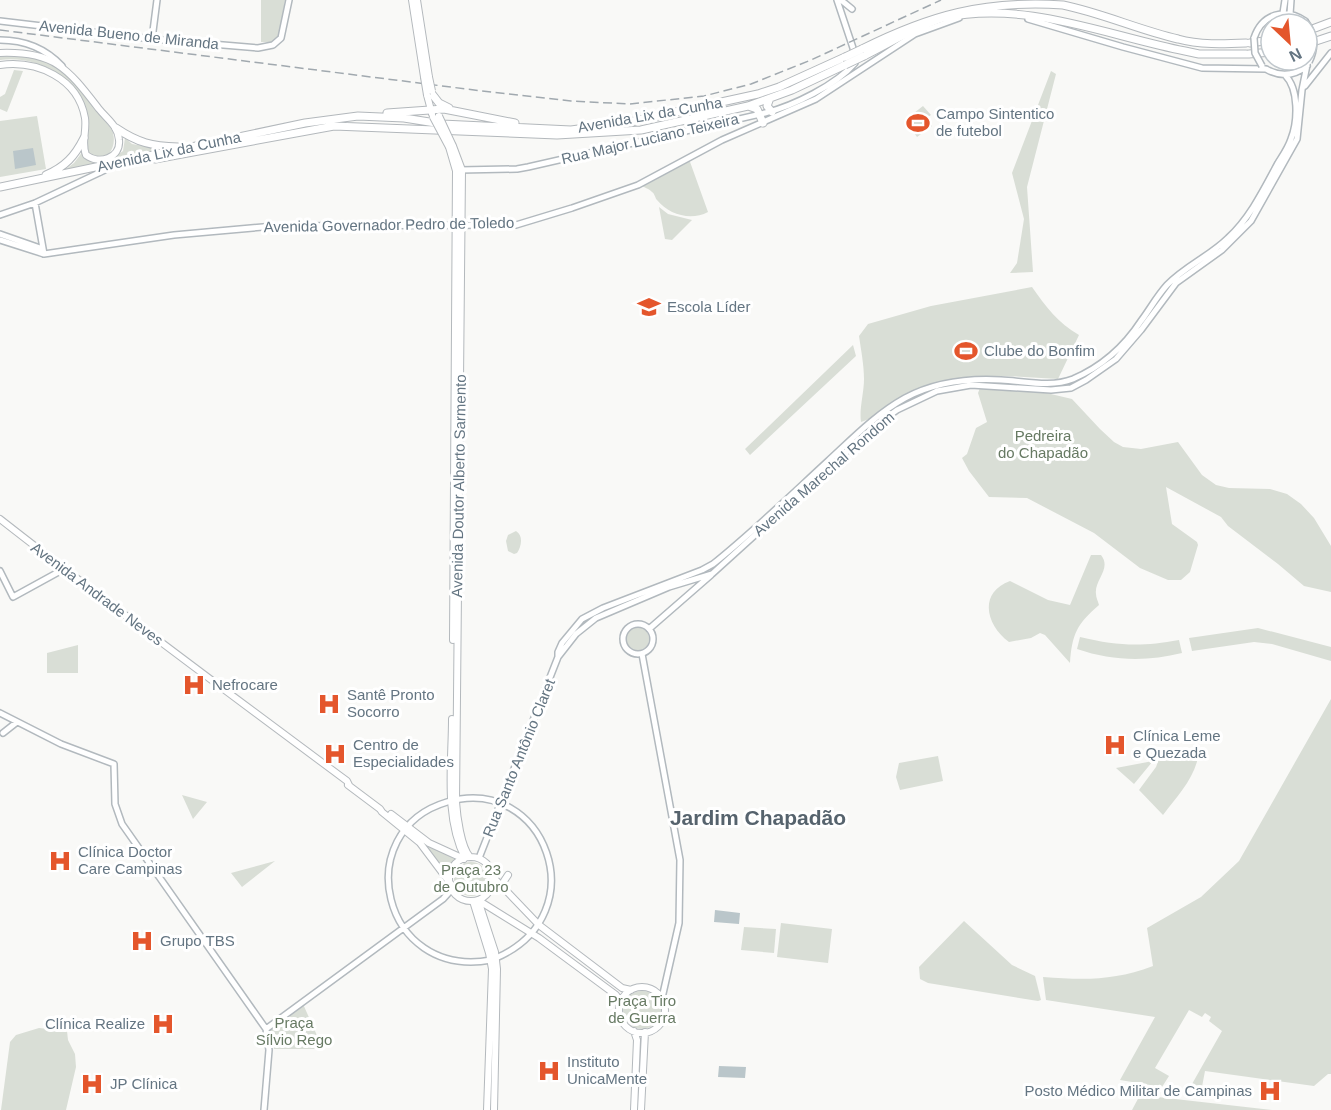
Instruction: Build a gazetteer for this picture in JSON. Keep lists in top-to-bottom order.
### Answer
{
  "streets": {
    "highway": ["Avenida Lix da Cunha"],
    "main road": [
      "Avenida Bueno de Miranda",
      "Rua Major Luciano Teixeira",
      "Avenida Governador Pedro de Toledo",
      "Avenida Marechal Rondom",
      "Avenida Doutor Alberto Sarmento",
      "Avenida Andrade Neves",
      "Rua Santo Antônio Claret"
    ]
  },
  "crossings": [
    ["Rua Major Luciano Teixeira", "Avenida Governador Pedro de Toledo"],
    ["Rua Major Luciano Teixeira", "Avenida Doutor Alberto Sarmento"],
    ["Avenida Governador Pedro de Toledo", "Avenida Doutor Alberto Sarmento"],
    ["Avenida Marechal Rondom", "Rua Santo Antônio Claret"],
    ["Avenida Doutor Alberto Sarmento", "Avenida Andrade Neves"],
    ["Avenida Doutor Alberto Sarmento", "Rua Santo Antônio Claret"],
    ["Avenida Andrade Neves", "Rua Santo Antônio Claret"]
  ],
  "districts": ["Jardim Chapadão"],
  "parks": [
    "Pedreira do Chapadão",
    "Praça 23 de Outubro",
    "Praça Tiro de Guerra",
    "Praça Sílvio Rego"
  ],
  "places": {
    "sports": ["Campo Sintentico de futebol", "Clube do Bonfim"],
    "school or university": ["Escola Líder"],
    "hospital": [
      "Nefrocare",
      "Santê Pronto Socorro",
      "Clínica Leme e Quezada",
      "Centro de Especialidades",
      "Clínica Doctor Care Campinas",
      "Grupo TBS",
      "Clínica Realize",
      "Instituto UnicaMente",
      "JP Clínica",
      "Posto Médico Militar de Campinas"
    ]
  },
  "north": "bottom right"
}
